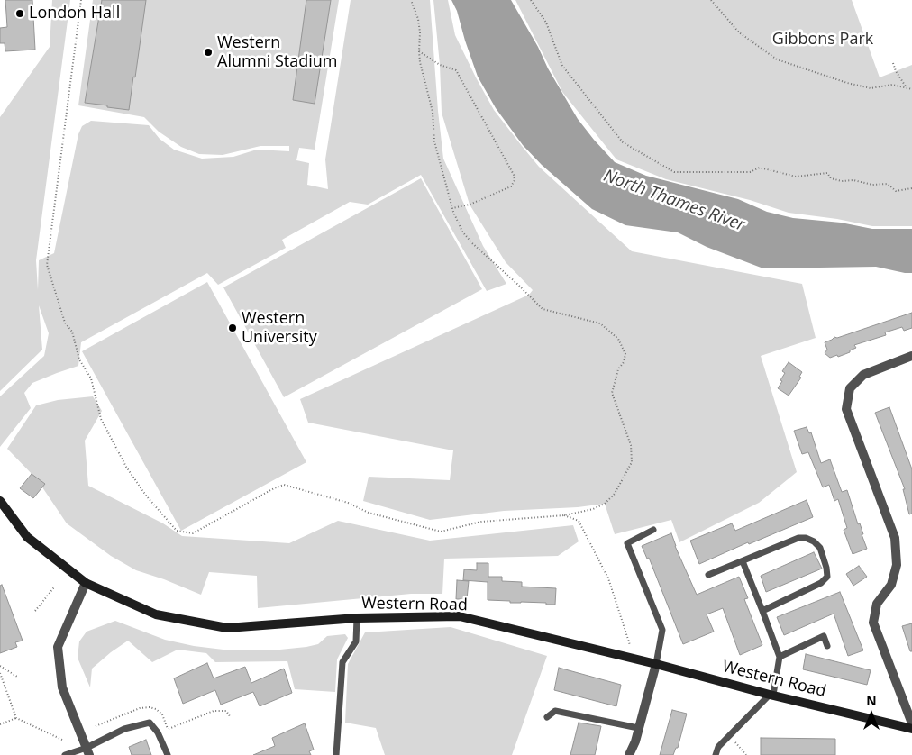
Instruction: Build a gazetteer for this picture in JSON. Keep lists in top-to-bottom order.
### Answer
{
  "streets": {
    "main road": ["Western Road"]
  },
  "water": ["North Thames River"],
  "parks": ["Gibbons Park"],
  "places": ["London Hall", "Western Alumni Stadium", "Western University"],
  "north": "top"
}
